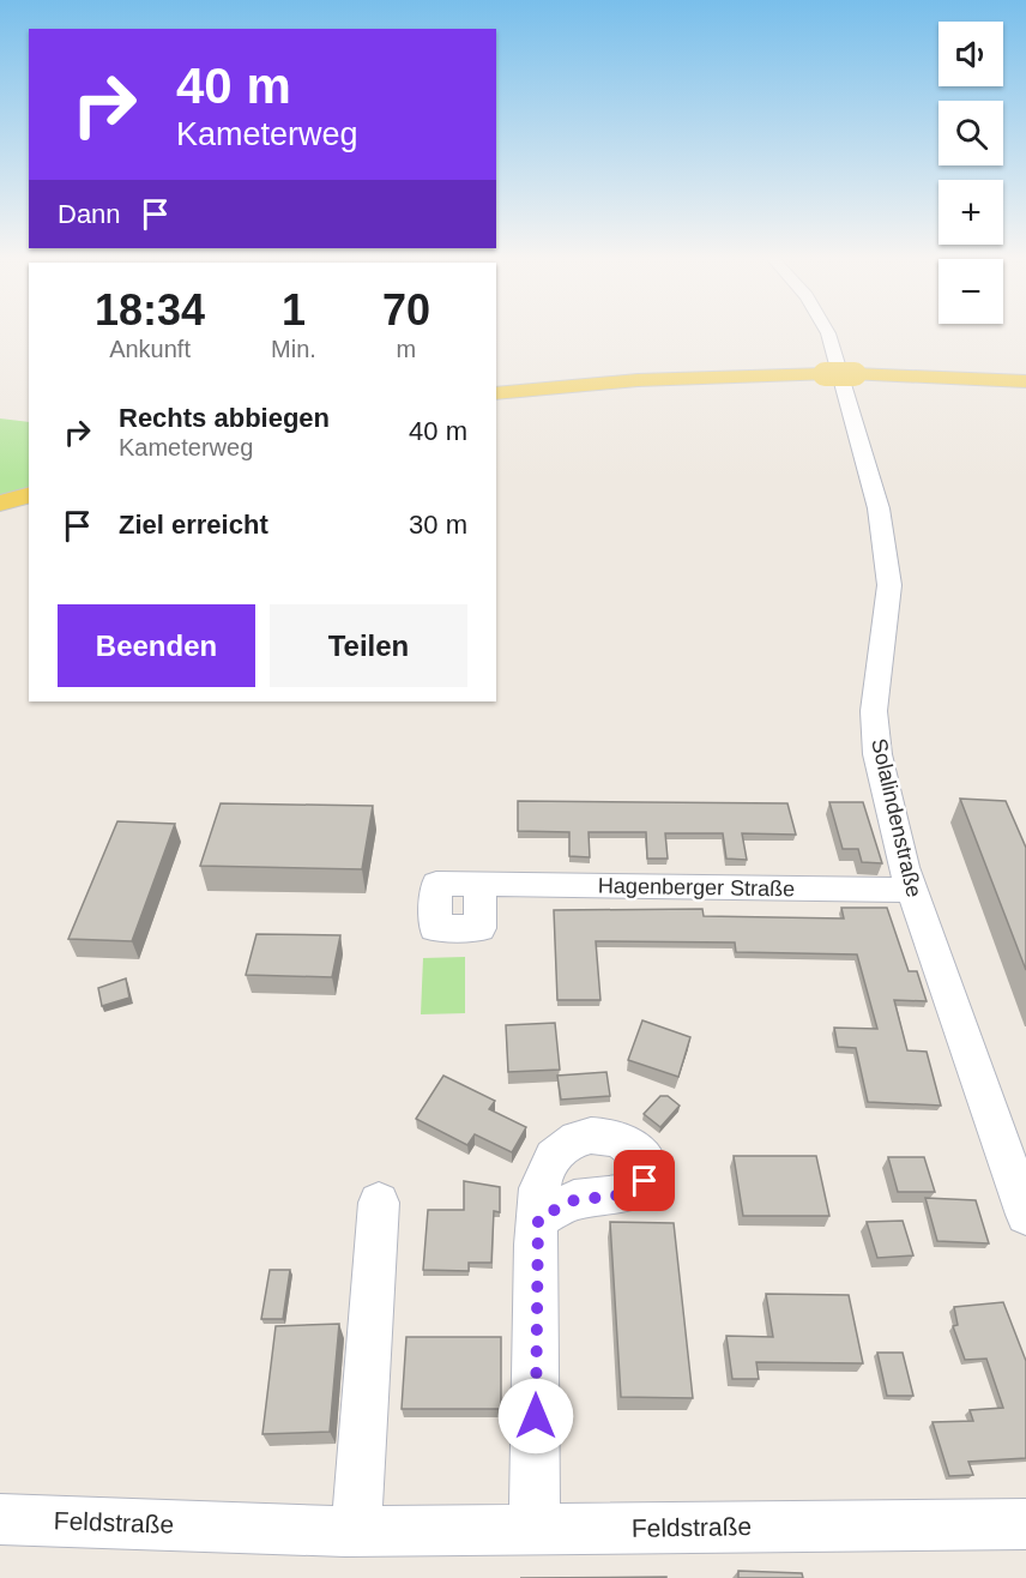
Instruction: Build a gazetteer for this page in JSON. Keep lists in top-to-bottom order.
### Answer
{
  "streets": {
    "street": ["Solalindenstraße", "Hagenberger Straße", "Feldstraße"]
  },
  "crossings": [
    ["Solalindenstraße", "Hagenberger Straße"]
  ],
  "page": {
    "map_buttons": ["+", "−"],
    "turn": ["40 m", "Kameterweg"],
    "then": "Dann",
    "eta": [
      "18:34",
      "Ankunft",
      "1",
      "Min.",
      "70",
      "m"
    ],
    "list": [
      {
        "name": "Rechts abbiegen",
        "note": "Kameterweg",
        "value": "40 m"
      },
      {
        "name": "Ziel erreicht",
        "value": "30 m"
      }
    ],
    "buttons": ["Beenden", "Teilen"]
  }
}
